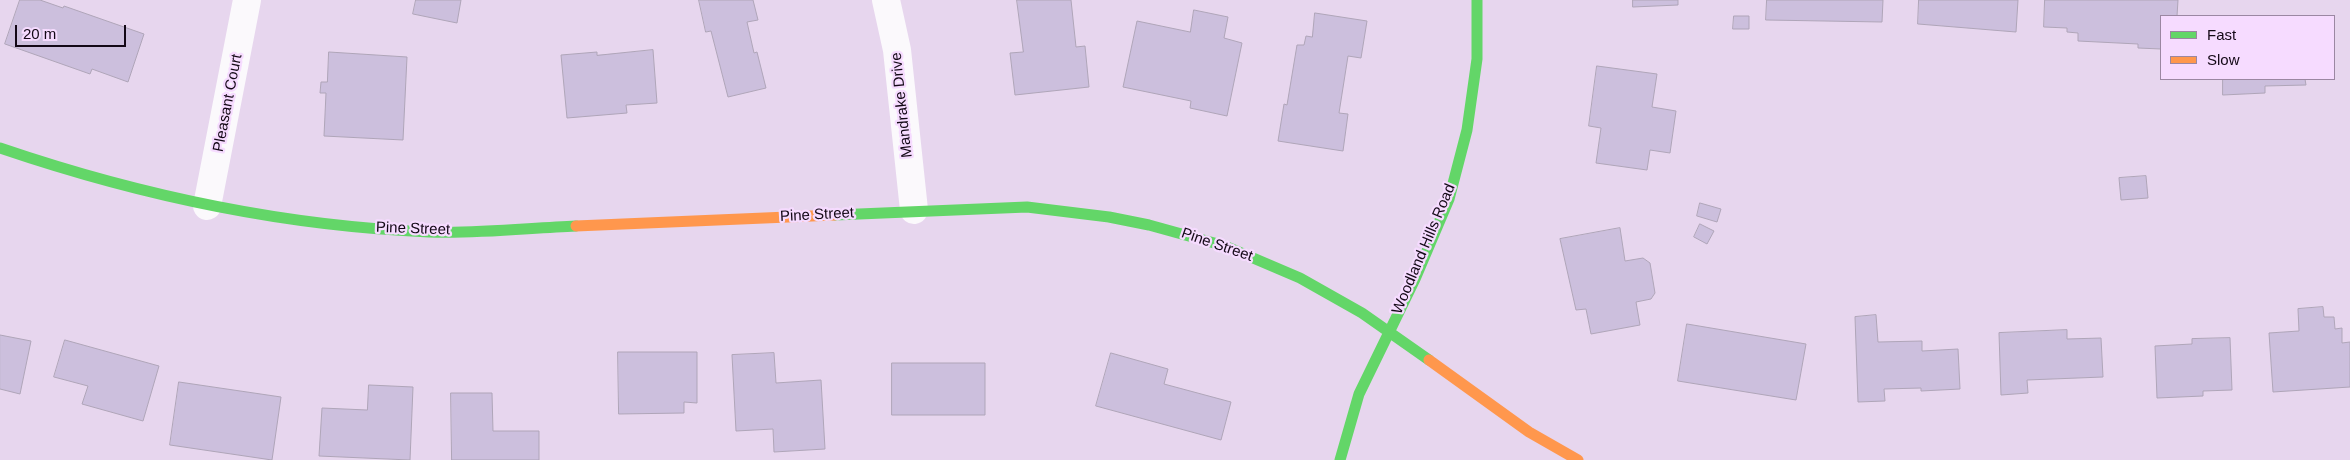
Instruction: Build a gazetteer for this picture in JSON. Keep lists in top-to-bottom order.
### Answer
{
  "streets": {
    "street": [
      "Pleasant Court",
      "Mandrake Drive",
      "Pine Street",
      "Woodland Hills Road"
    ]
  },
  "crossings": [
    ["Pleasant Court", "Pine Street"],
    ["Mandrake Drive", "Pine Street"],
    ["Pine Street", "Woodland Hills Road"]
  ],
  "legend": ["Fast", "Slow"],
  "scale_bar": "20 m"
}
